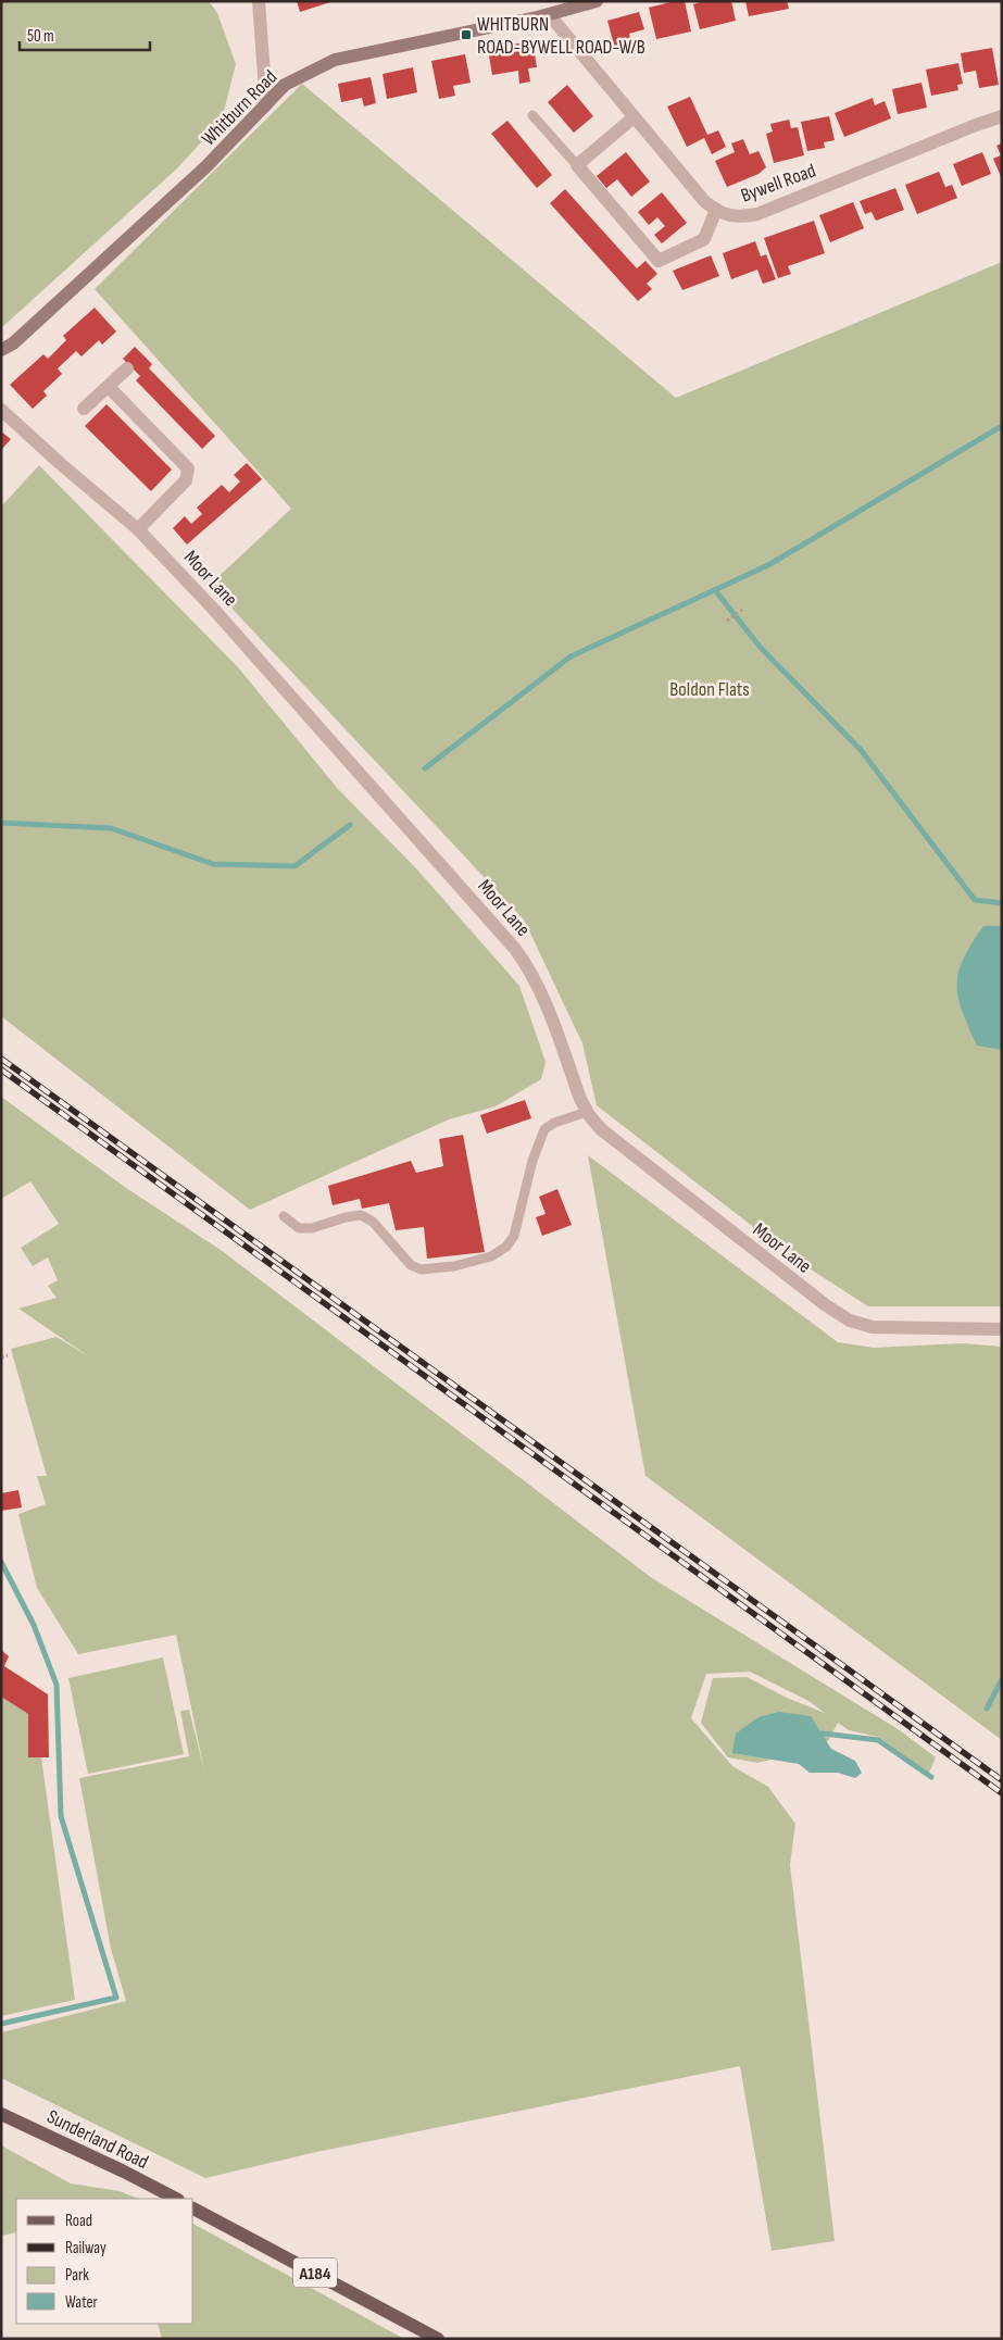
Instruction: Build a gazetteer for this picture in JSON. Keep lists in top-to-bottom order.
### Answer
{
  "streets": {
    "main road": ["Whitburn Road", "Sunderland Road", "A184"],
    "street": ["Bywell Road", "Moor Lane"]
  },
  "crossings": [
    ["Whitburn Road", "Bywell Road"]
  ],
  "parks": ["Boldon Flats"],
  "places": {
    "transit": ["WHITBURN ROAD-BYWELL ROAD-W/B"]
  },
  "legend": [
    "Road",
    "Railway",
    "Park",
    "Water"
  ],
  "scale_bar": "50 m"
}
